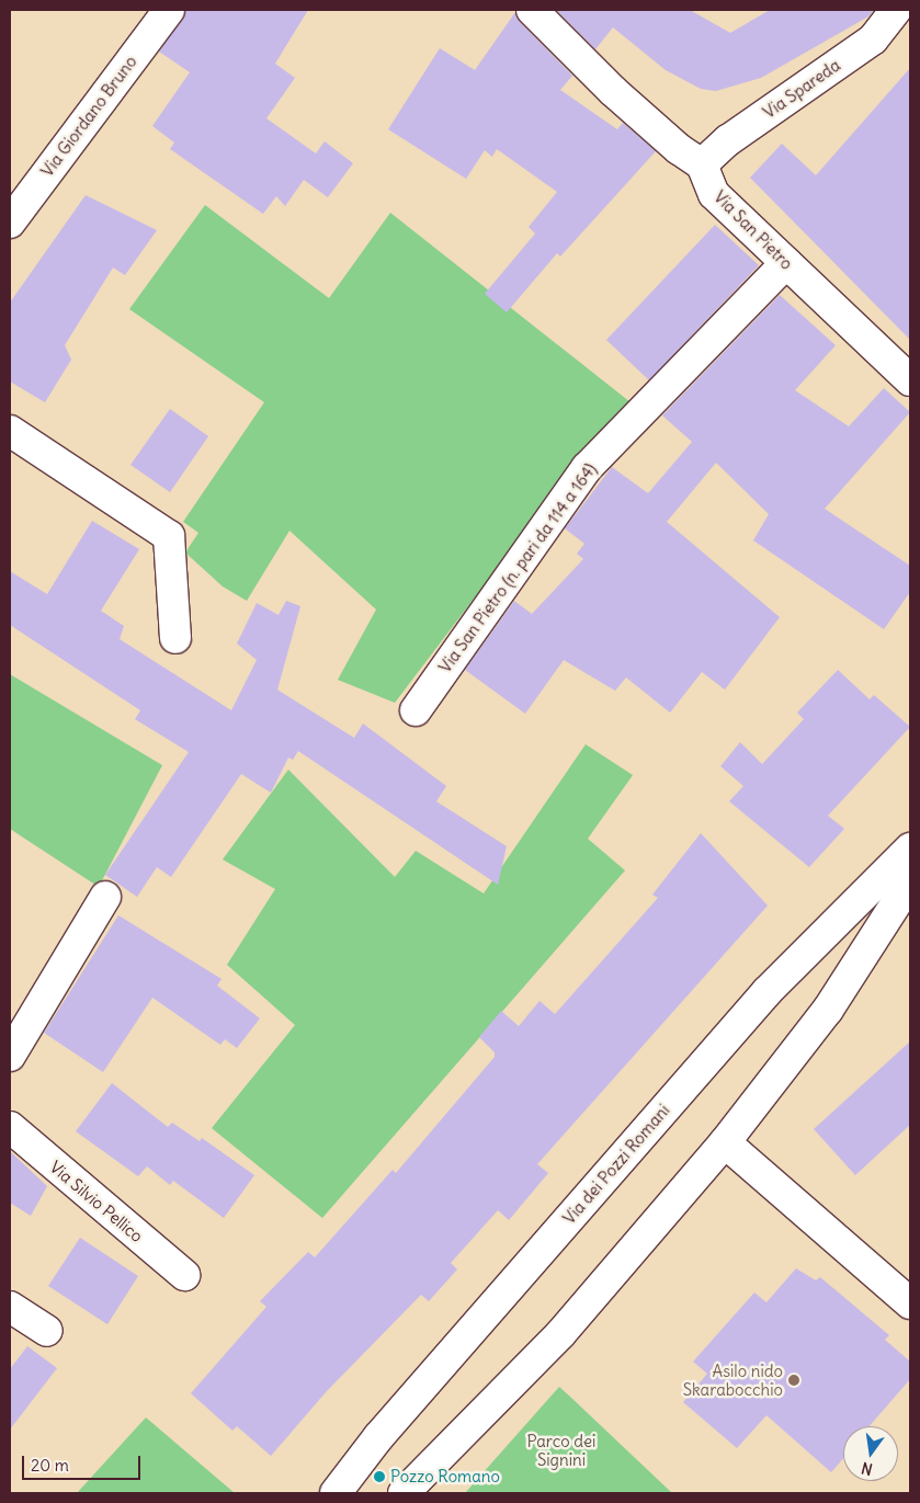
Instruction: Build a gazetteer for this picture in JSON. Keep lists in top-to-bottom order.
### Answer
{
  "streets": {
    "street": [
      "Via Spareda",
      "Via Giordano Bruno",
      "Via San Pietro",
      "Via San Pietro (n. pari da 114 a 164)",
      "Via dei Pozzi Romani",
      "Via Silvio Pellico"
    ]
  },
  "crossings": [
    ["Via Spareda", "Via San Pietro"],
    ["Via San Pietro", "Via San Pietro (n. pari da 114 a 164)"]
  ],
  "parks": ["Parco dei Signini"],
  "places": ["Asilo nido Skarabocchio", "Pozzo Romano"],
  "scale_bar": "20 m",
  "north": "bottom"
}
